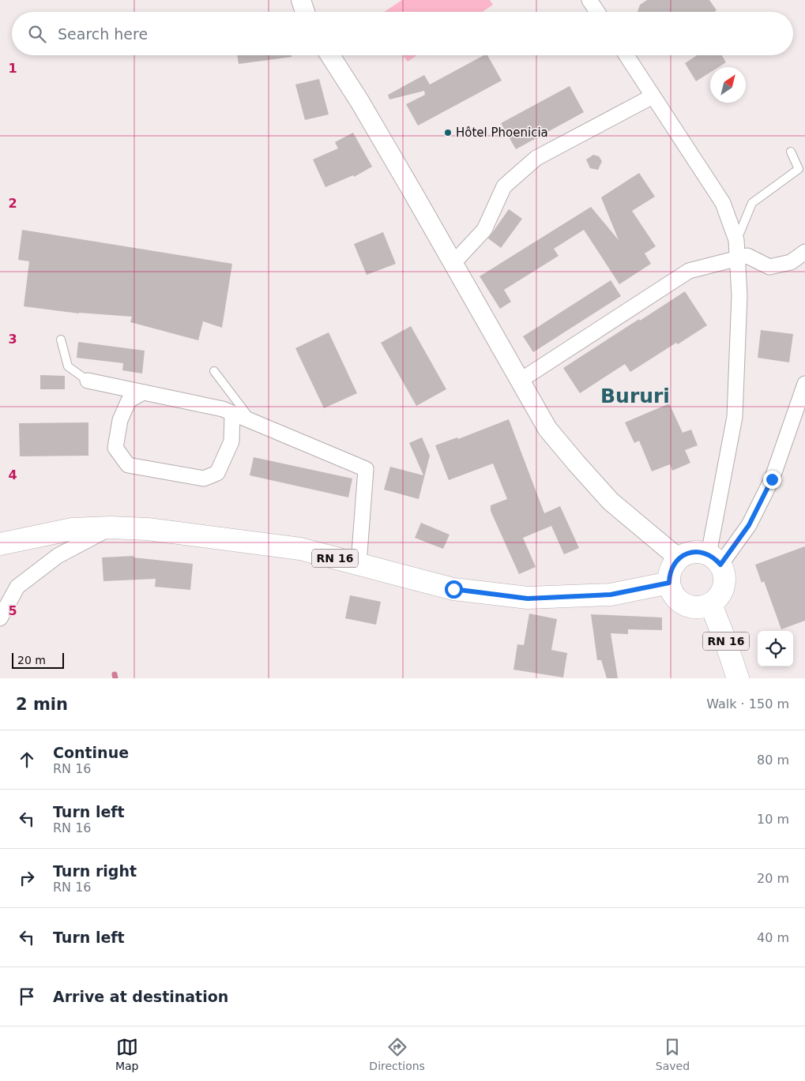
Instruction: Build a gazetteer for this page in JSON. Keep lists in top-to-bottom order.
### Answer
{
  "streets": {
    "main road": ["RN 16"]
  },
  "districts": ["Bururi"],
  "places": ["Hôtel Phoenicia"],
  "scale_bar": "20 m",
  "north": "top right",
  "page": {
    "search": "Search here",
    "scale": "20 m",
    "heading": ["2 min", "Walk · 150 m"],
    "list": [
      ["Continue", "RN 16", "80 m"],
      ["Turn left", "RN 16", "10 m"],
      ["Turn right", "RN 16", "20 m"],
      ["Turn left", "40 m"],
      "Arrive at destination"
    ],
    "nav": ["Map", "Directions", "Saved"]
  },
  "grid": {
    "rows": [
      "1",
      "2",
      "3",
      "4",
      "5"
    ]
  }
}
